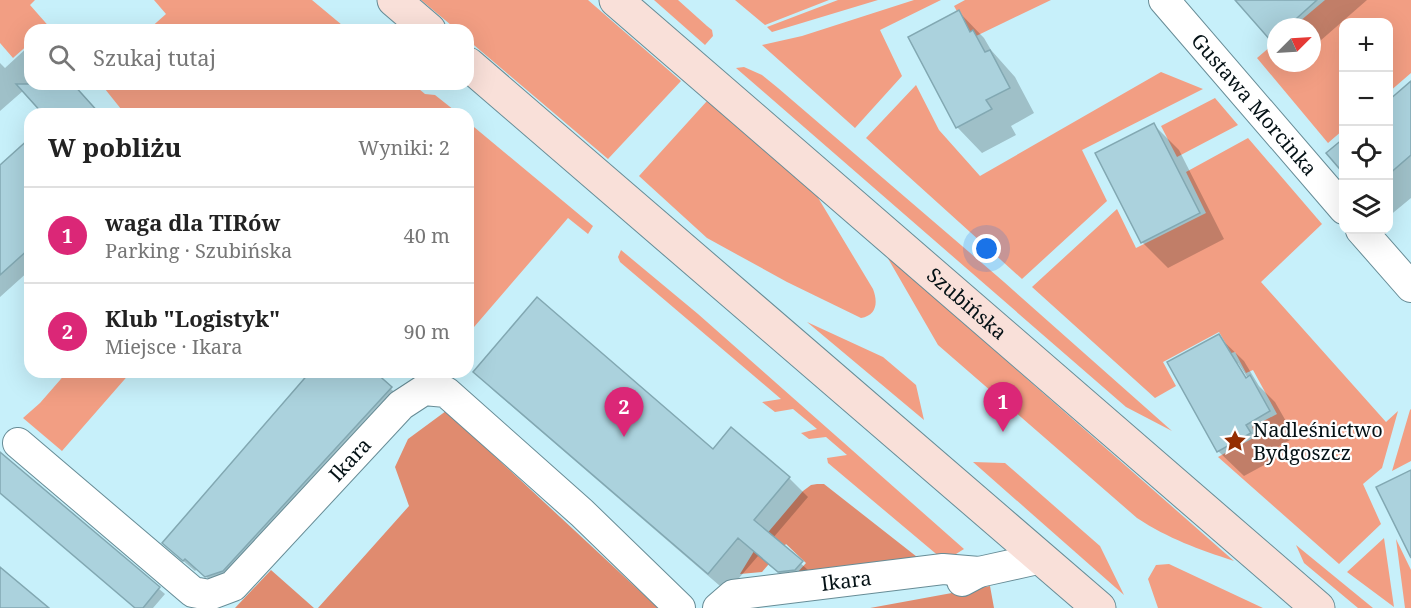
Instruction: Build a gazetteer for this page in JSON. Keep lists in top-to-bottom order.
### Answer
{
  "streets": {
    "main road": ["Szubińska"],
    "street": ["Gustawa Morcinka", "Ikara"]
  },
  "places": {
    "place": ["Nadleśnictwo Bydgoszcz"]
  },
  "north": "top right",
  "page": {
    "map_buttons": ["+", "−"],
    "search": "Szukaj tutaj",
    "heading": ["W pobliżu", "Wyniki: 2"],
    "list": [
      {
        "mark": "1",
        "name": "waga dla TIRów",
        "note": "Parking · Szubińska",
        "value": "40 m"
      },
      {
        "mark": "2",
        "name": "Klub \"Logistyk\"",
        "note": "Miejsce · Ikara",
        "value": "90 m"
      }
    ],
    "pins": ["1", "2"]
  }
}
